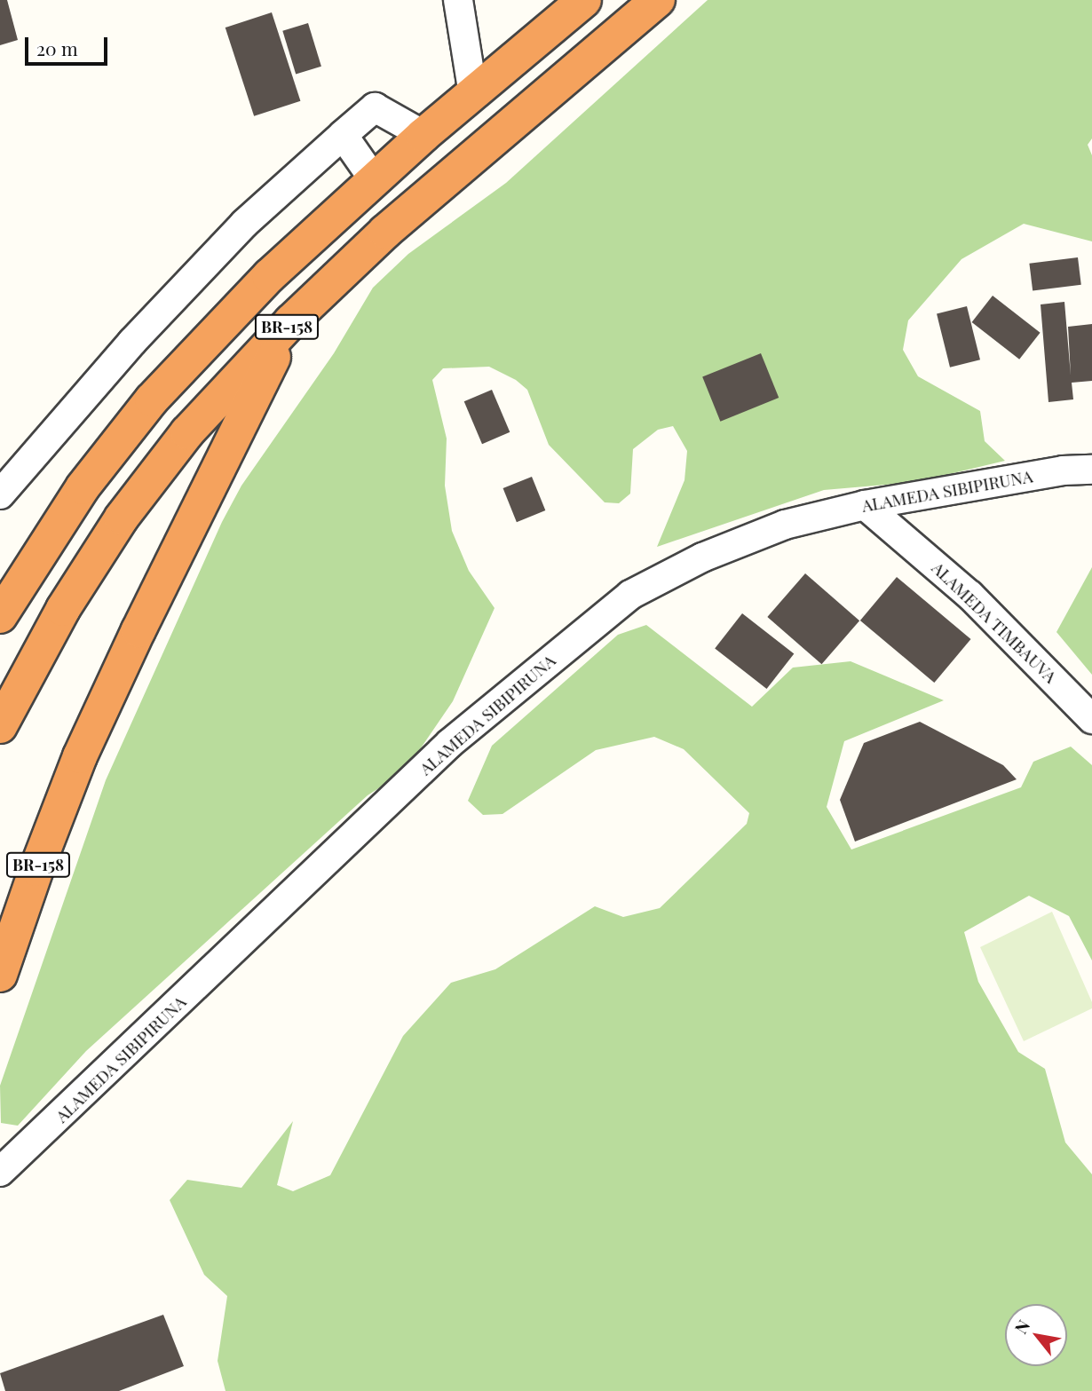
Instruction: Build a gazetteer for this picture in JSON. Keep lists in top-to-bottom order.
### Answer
{
  "streets": {
    "highway": ["BR-158"],
    "street": ["ALAMEDA SIBIPIRUNA", "ALAMEDA TIMBAUVA"]
  },
  "crossings": [
    ["ALAMEDA SIBIPIRUNA", "ALAMEDA TIMBAUVA"]
  ],
  "scale_bar": "20 m",
  "north": "top left"
}
